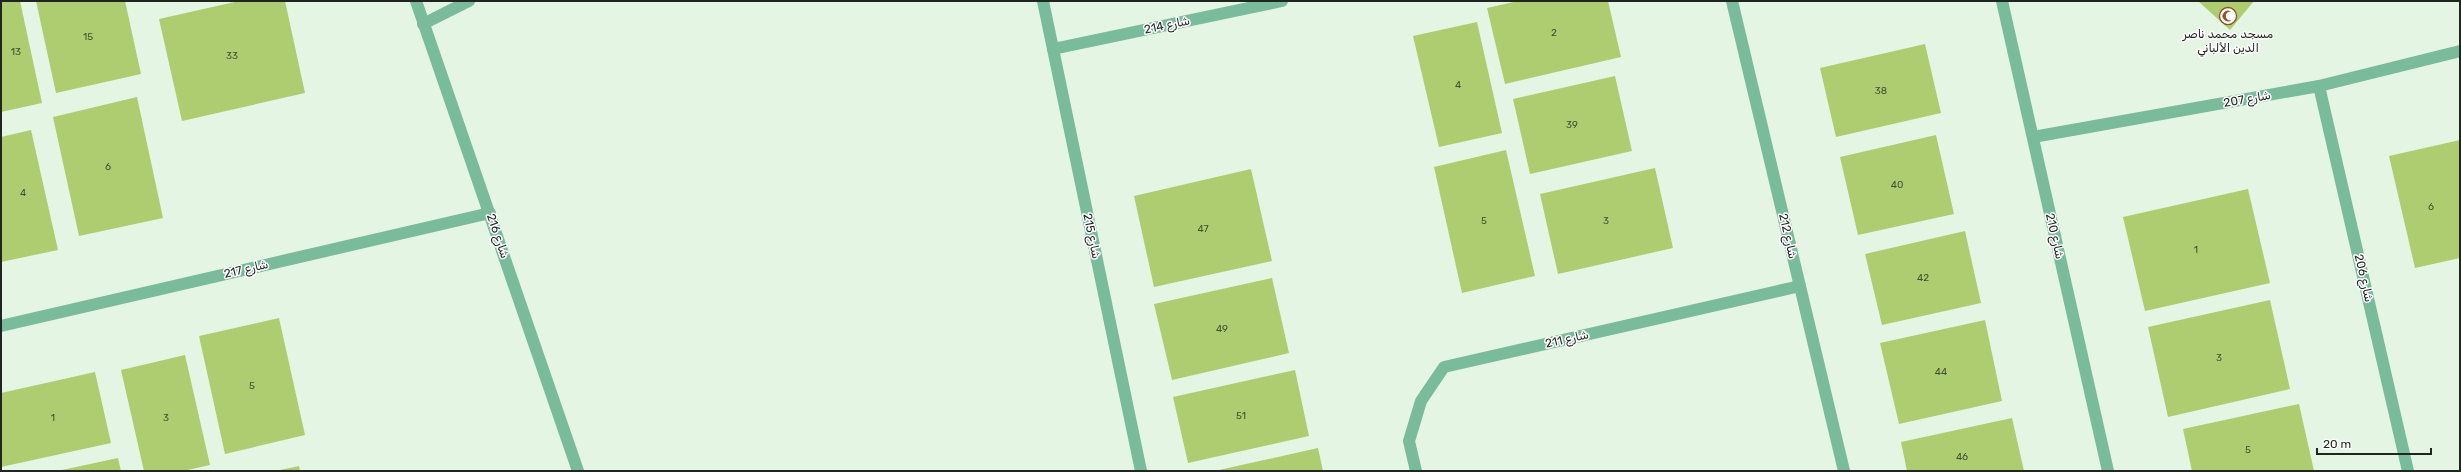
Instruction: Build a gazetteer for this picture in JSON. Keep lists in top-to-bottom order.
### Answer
{
  "streets": {
    "street": [
      "شارع 214",
      "شارع 207",
      "شارع 216",
      "شارع 215",
      "شارع 212",
      "شارع 210",
      "شارع 217",
      "شارع 206",
      "شارع 211"
    ]
  },
  "crossings": [
    ["شارع 214", "شارع 215"],
    ["شارع 207", "شارع 210"],
    ["شارع 207", "شارع 206"],
    ["شارع 216", "شارع 217"],
    ["شارع 212", "شارع 211"]
  ],
  "places": {
    "mosque": ["مسجد محمد ناصر الدين الألباني"]
  },
  "house_numbers": [
    "2",
    "15",
    "13",
    "33",
    "4",
    "38",
    "39",
    "6",
    "40",
    "4",
    "6",
    "5",
    "3",
    "47",
    "1",
    "42",
    "49",
    "3",
    "44",
    "5",
    "51",
    "1",
    "3",
    "5",
    "46"
  ],
  "scale_bar": "20 m"
}
